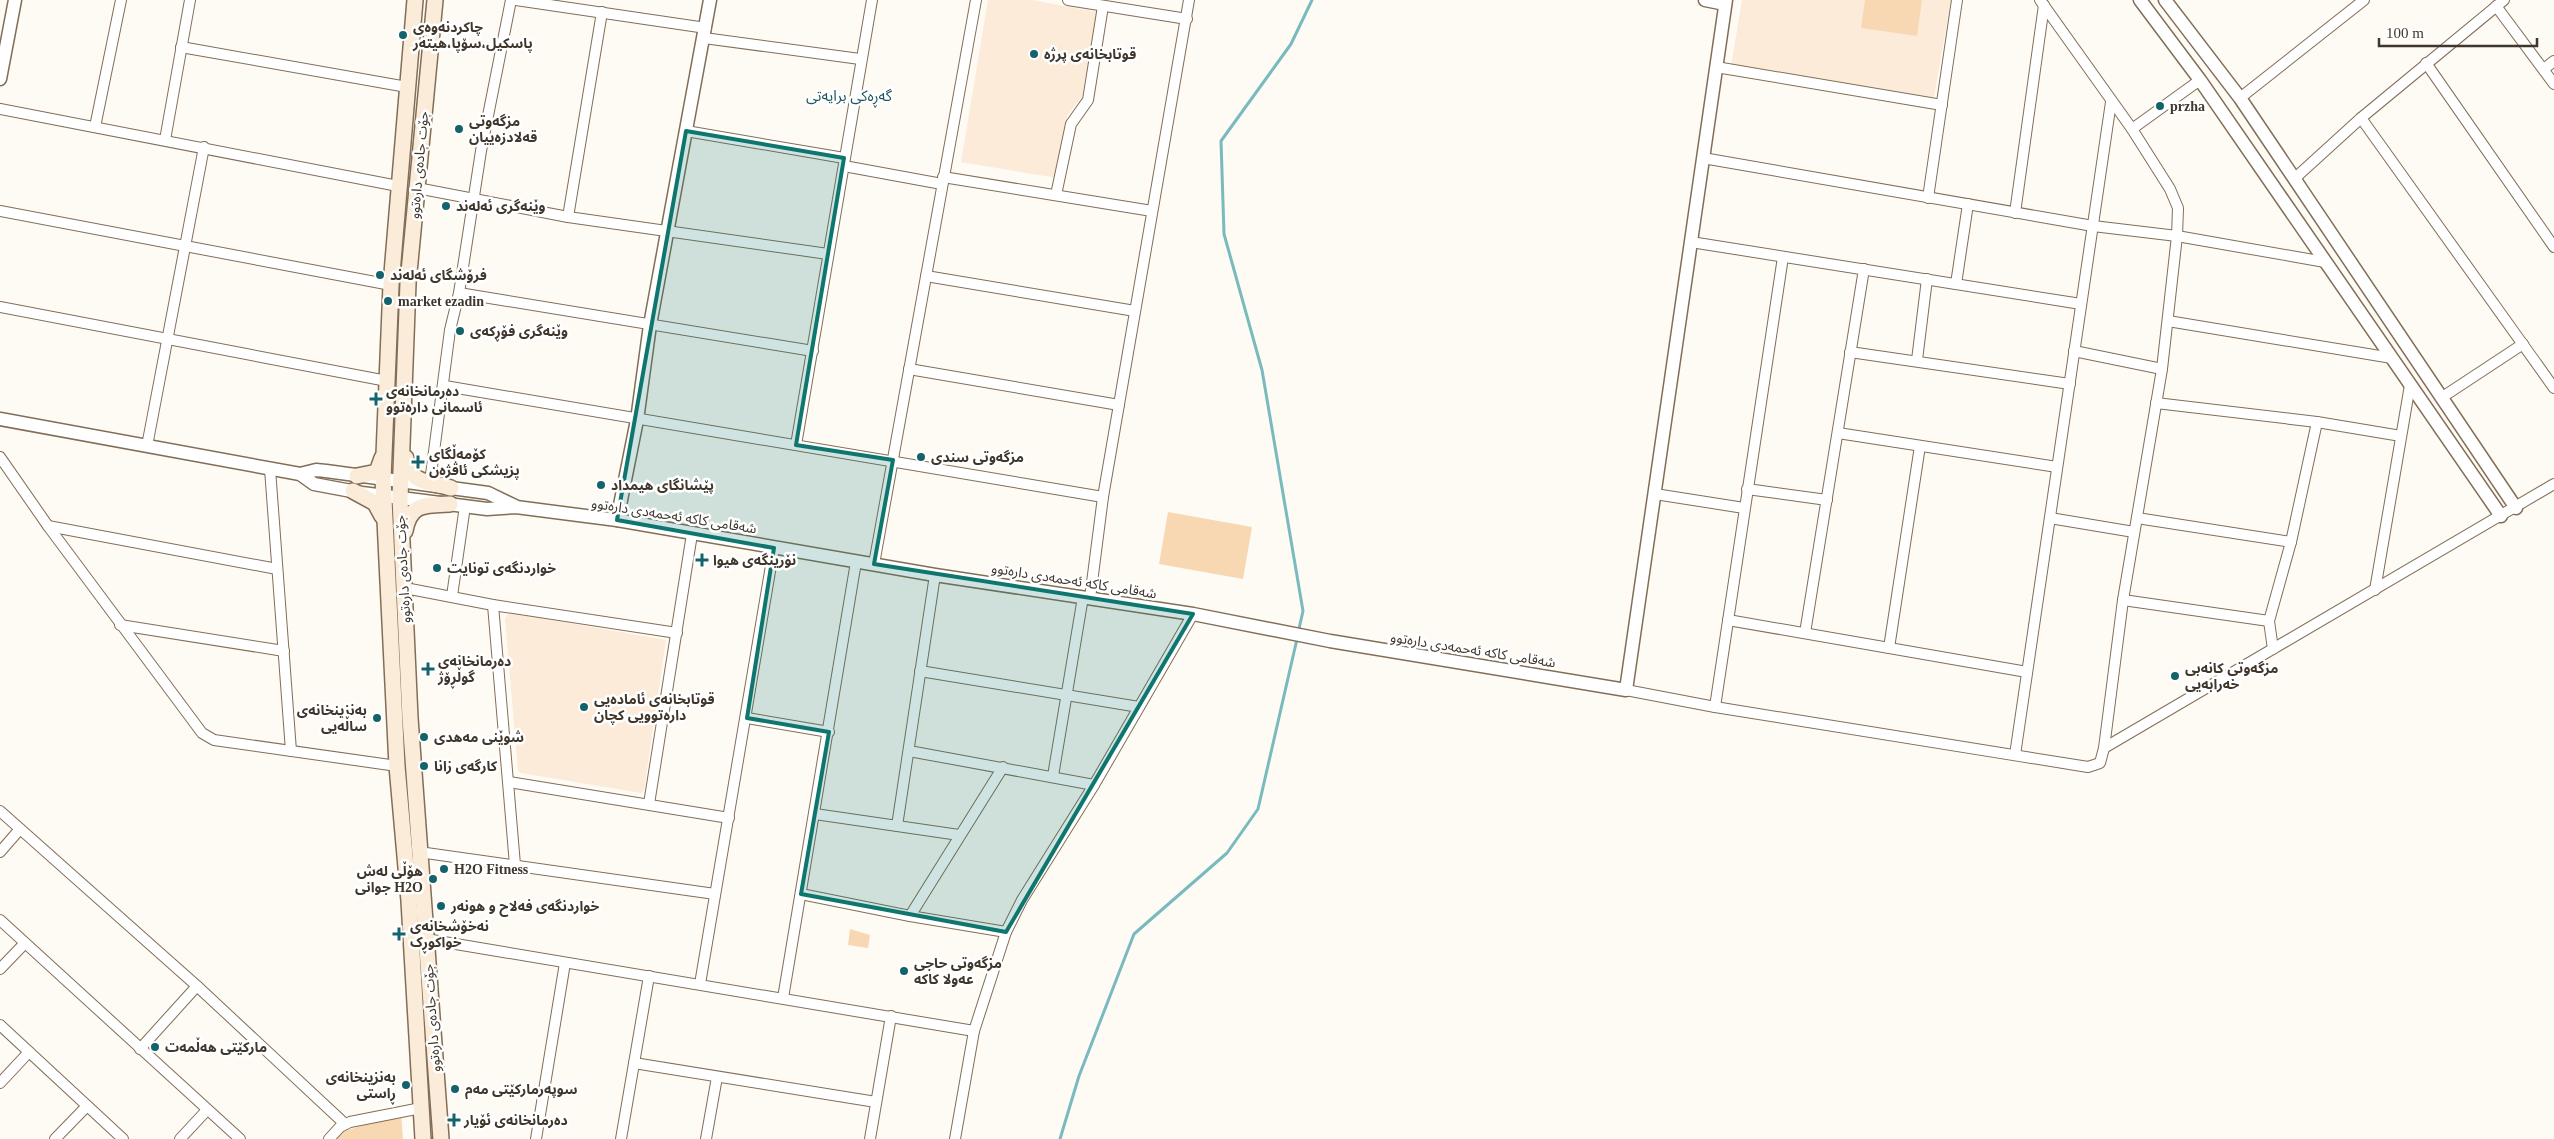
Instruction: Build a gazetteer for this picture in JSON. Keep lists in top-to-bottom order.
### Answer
{
  "streets": {
    "main road": ["جۆت جادەی دارەتوو"],
    "street": ["شەقامی کاکە ئەحمەدی دارەتوو"]
  },
  "crossings": [
    ["جۆت جادەی دارەتوو", "شەقامی کاکە ئەحمەدی دارەتوو"]
  ],
  "districts": ["گەڕەکی برایەتی"],
  "places": {
    "other": [
      "چاکردنەوەی پاسکیل،سۆپا،هیتەر",
      "قوتابخانەی پرژە",
      "przha",
      "مزگەوتی قەلادزەییان",
      "وێنەگری ئەلەند",
      "فرۆشگای ئەلەند",
      "market ezadin",
      "وێنەگری فۆڕکەی",
      "مزگەوتی سندی",
      "پێشانگای هیمداد",
      "خواردنگەی تونایت",
      "مزگەوتی کانەبی خەرابەیی",
      "قوتابخانەی ئامادەیی دارەتوویی کچان",
      "بەنزینخانەی ساڵەیی",
      "شوێنی مەهدی",
      "کارگەی زانا",
      "H2O Fitness",
      "هۆڵی لەش جوانی H2O",
      "خواردنگەی فەلاح و هونەر",
      "مزگەوتی حاجی عەولا کاکە",
      "مارکێتی هەڵمەت",
      "بەنزینخانەی ڕاستی",
      "سوپەرمارکێتی مەم"
    ],
    "health": [
      "دەرمانخانەی ئاسمانی دارەتوو",
      "کۆمەڵگای پزیشکی ئاڤژەن",
      "نۆرینگەی هیوا",
      "دەرمانخانەی گوڵڕۆژ",
      "نەخۆشخانەی خواکوڕک",
      "دەرمانخانەی ئۆیار"
    ]
  },
  "scale_bar": "100 m"
}
